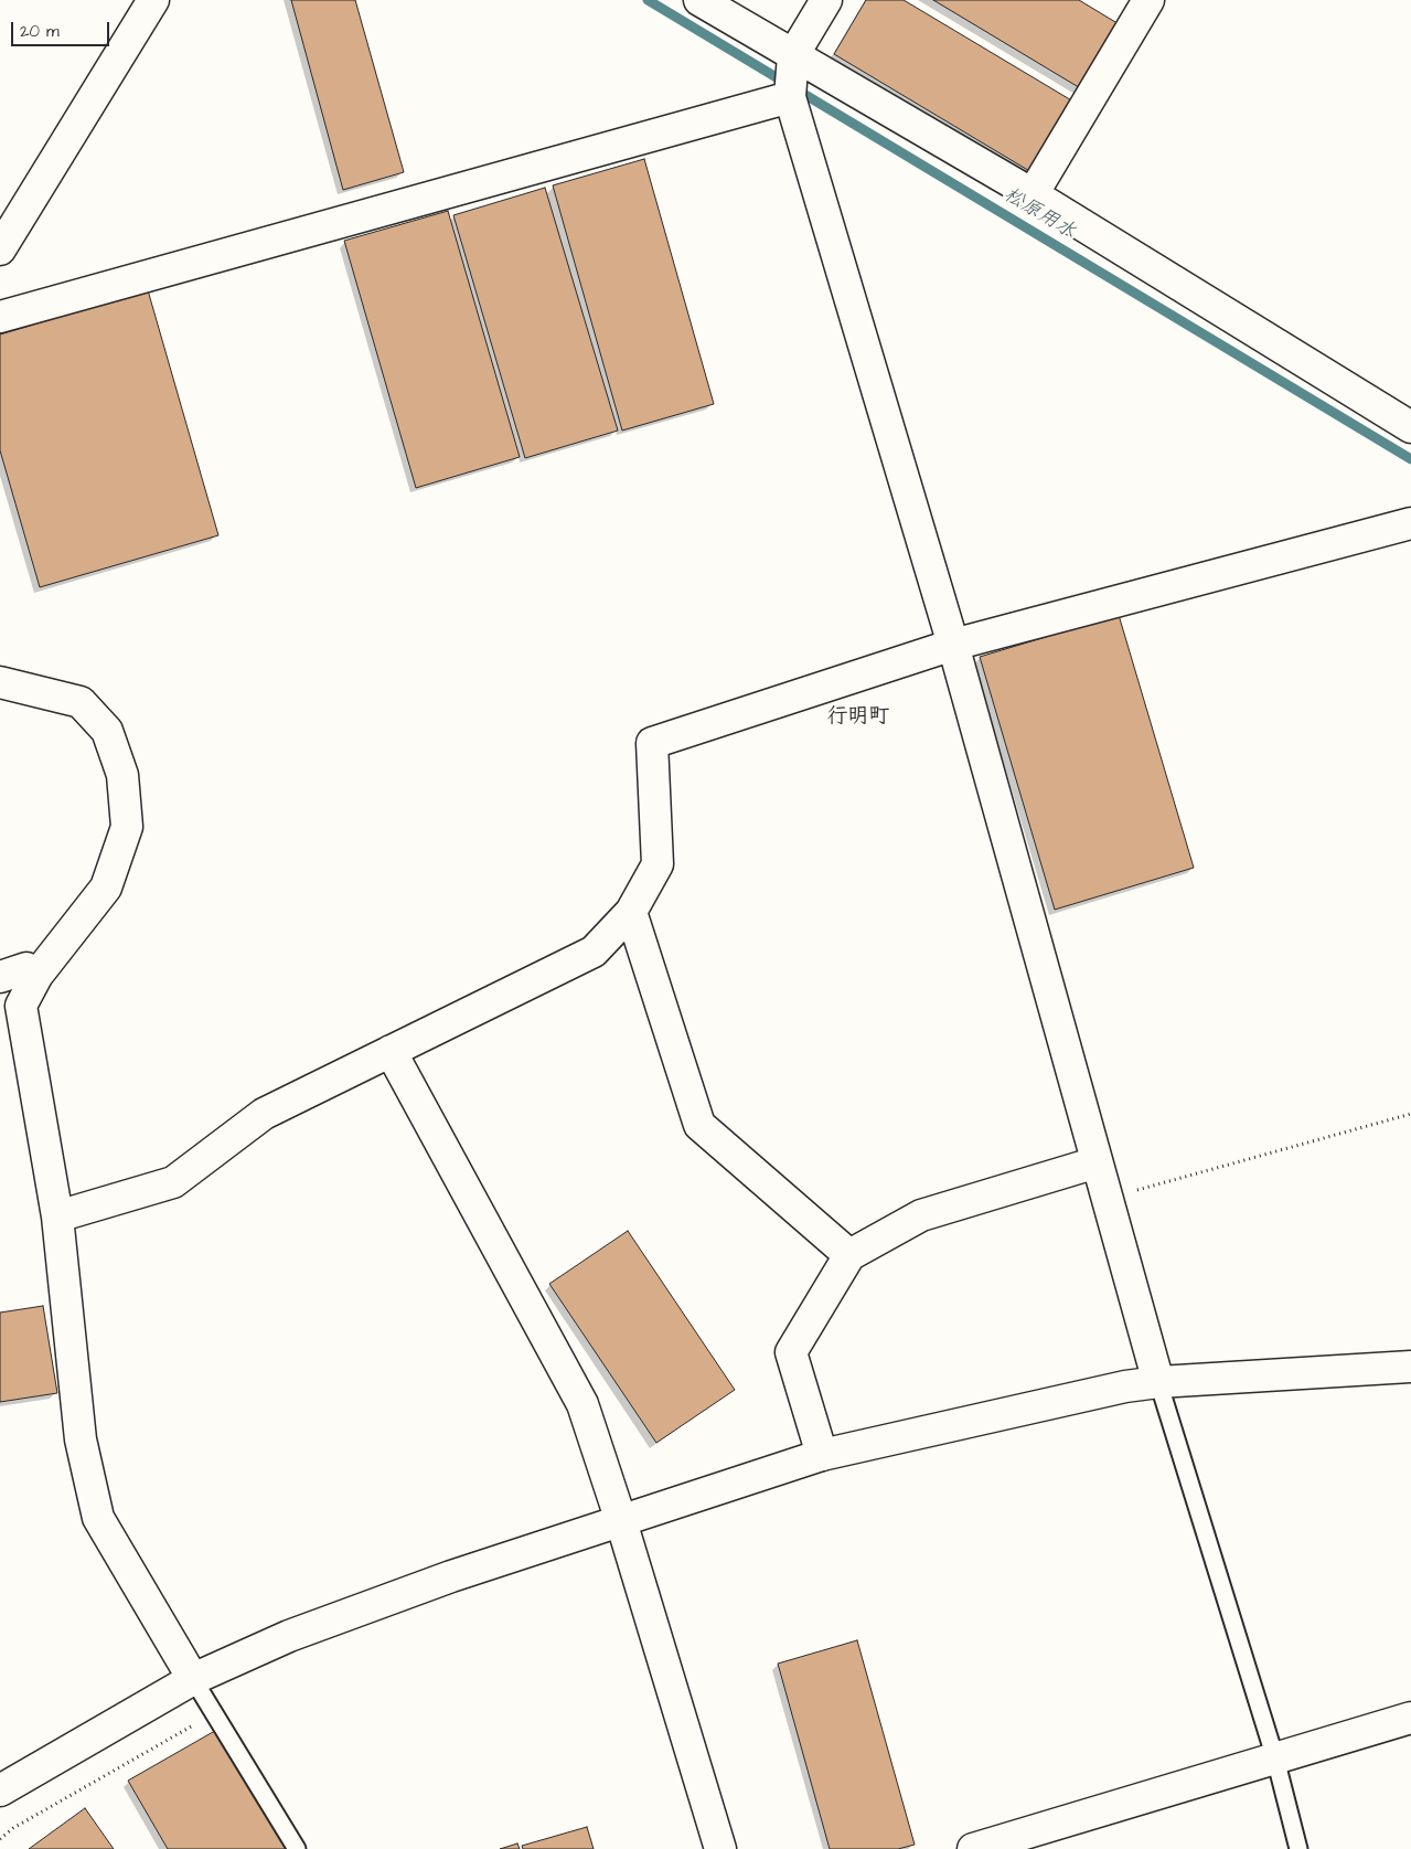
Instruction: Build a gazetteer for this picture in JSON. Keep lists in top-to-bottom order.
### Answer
{
  "districts": ["行明町"],
  "water": ["松原用水"],
  "scale_bar": "20 m"
}
